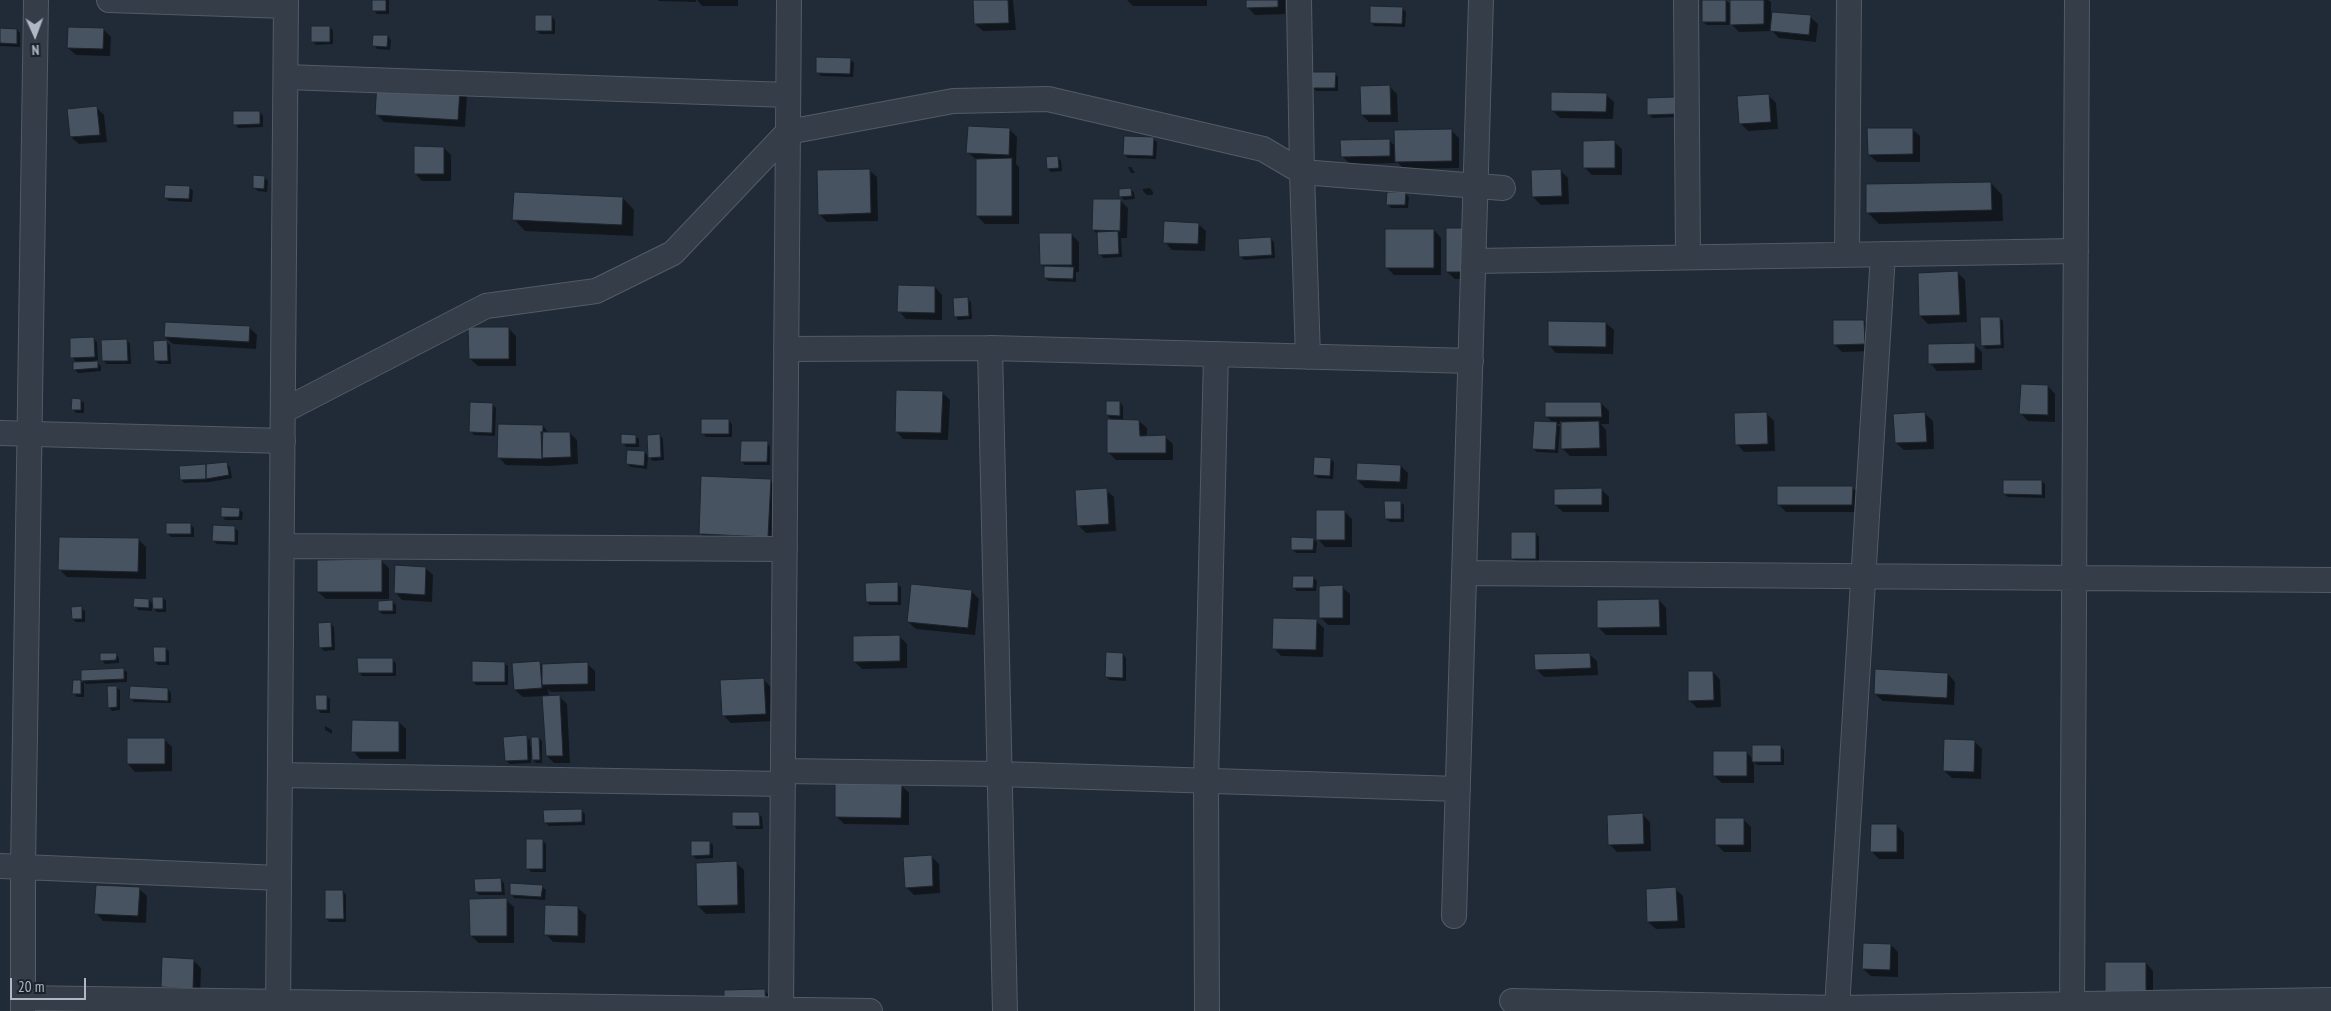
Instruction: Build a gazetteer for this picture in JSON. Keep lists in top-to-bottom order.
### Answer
{
  "scale_bar": "20 m",
  "north": "bottom"
}
